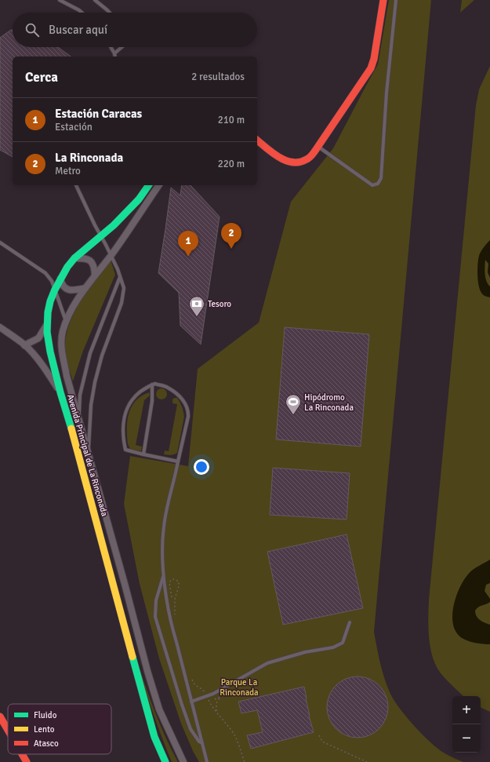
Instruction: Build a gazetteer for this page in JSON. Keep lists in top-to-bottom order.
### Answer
{
  "streets": {
    "street": ["Avenida Principal de La Rinconada"]
  },
  "parks": ["Parque La Rinconada"],
  "places": {
    "bank": ["Tesoro"],
    "sports": ["Hipódromo La Rinconada"]
  },
  "legend": ["Fluido", "Lento", "Atasco"],
  "page": {
    "search": "Buscar aquí",
    "heading": ["Cerca", "2 resultados"],
    "list": [
      {
        "mark": "1",
        "name": "Estación Caracas",
        "note": "Estación",
        "value": "210 m"
      },
      {
        "mark": "2",
        "name": "La Rinconada",
        "note": "Metro",
        "value": "220 m"
      }
    ],
    "pins": ["2", "1"],
    "map_buttons": ["+", "−"]
  }
}
